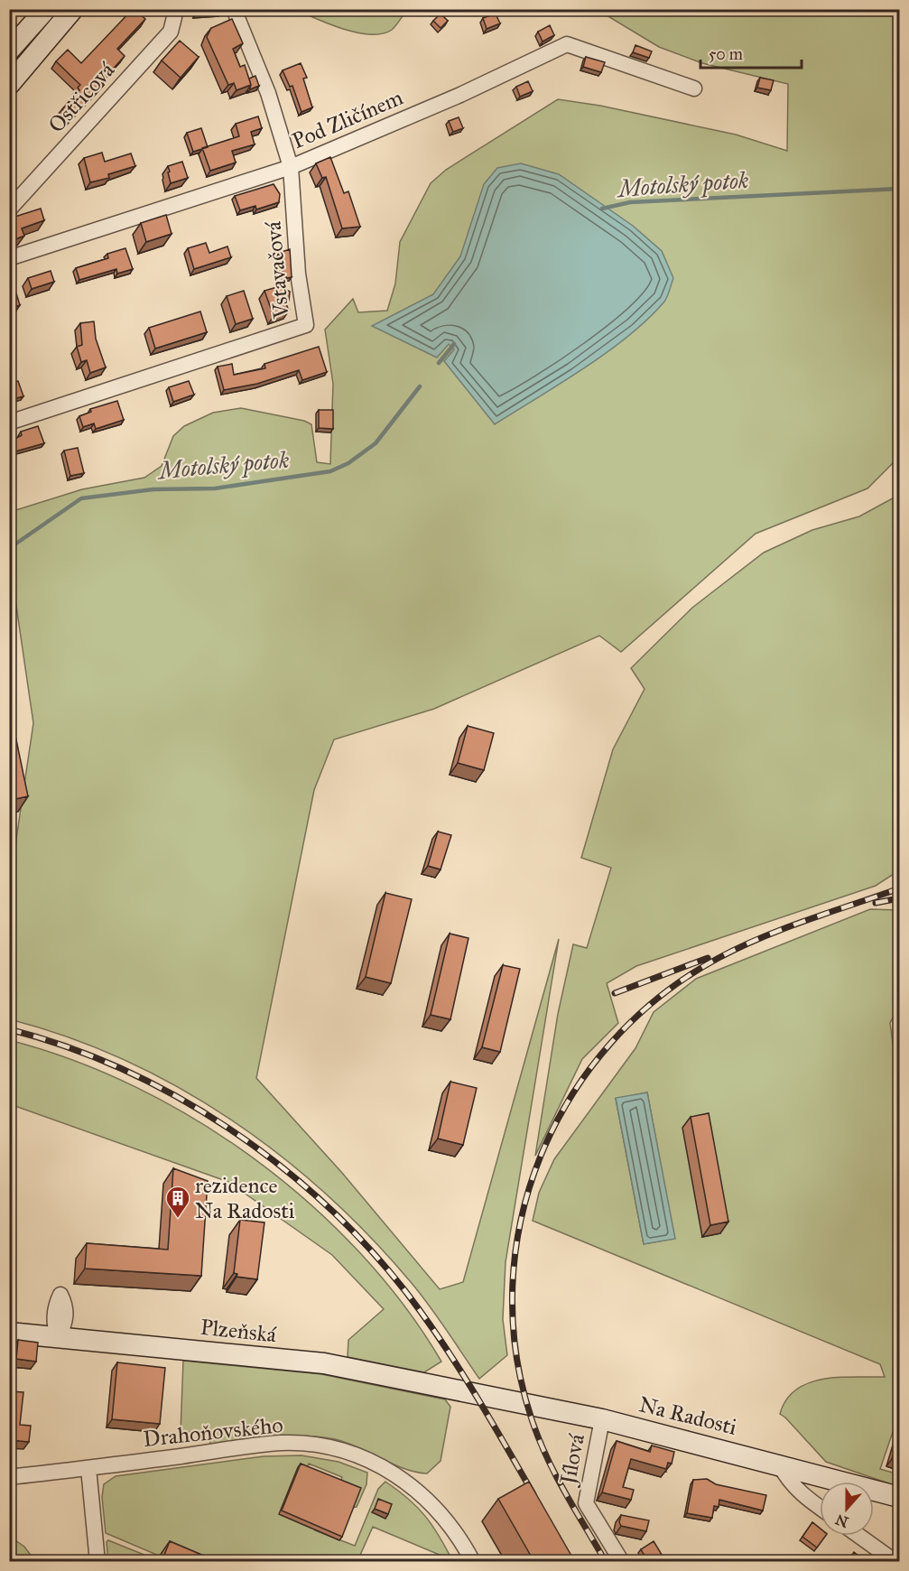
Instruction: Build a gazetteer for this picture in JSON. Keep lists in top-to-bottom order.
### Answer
{
  "streets": {
    "main road": ["Plzeňská", "Na Radosti"],
    "street": [
      "Ostřicová",
      "Pod Zličínem",
      "Vstavačová",
      "Drahoňovského",
      "Jílová"
    ]
  },
  "crossings": [
    ["Pod Zličínem", "Vstavačová"],
    ["Plzeňská", "Na Radosti"],
    ["Na Radosti", "Jílová"]
  ],
  "water": ["Motolský potok"],
  "places": {
    "building": ["rezidence Na Radosti"]
  },
  "scale_bar": "50 m",
  "north": "bottom"
}
